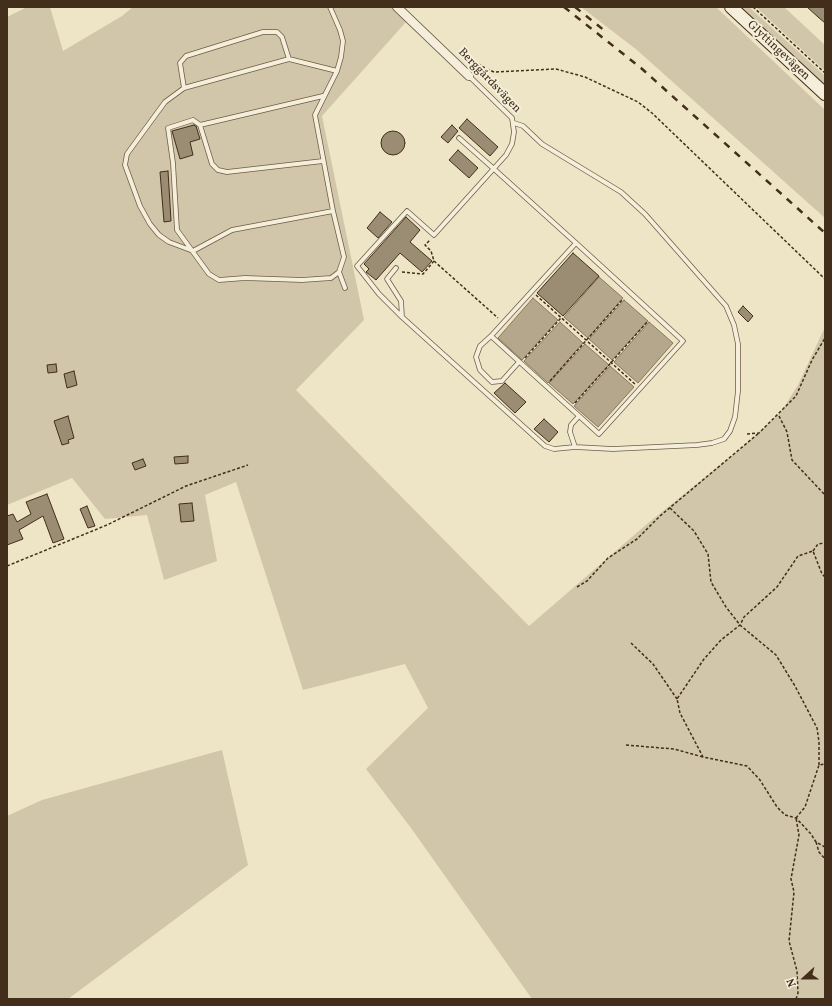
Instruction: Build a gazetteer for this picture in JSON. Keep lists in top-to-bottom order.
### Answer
{
  "streets": {
    "street": ["Glyttingevägen", "Berggårdsvägen"]
  },
  "north": "left"
}
